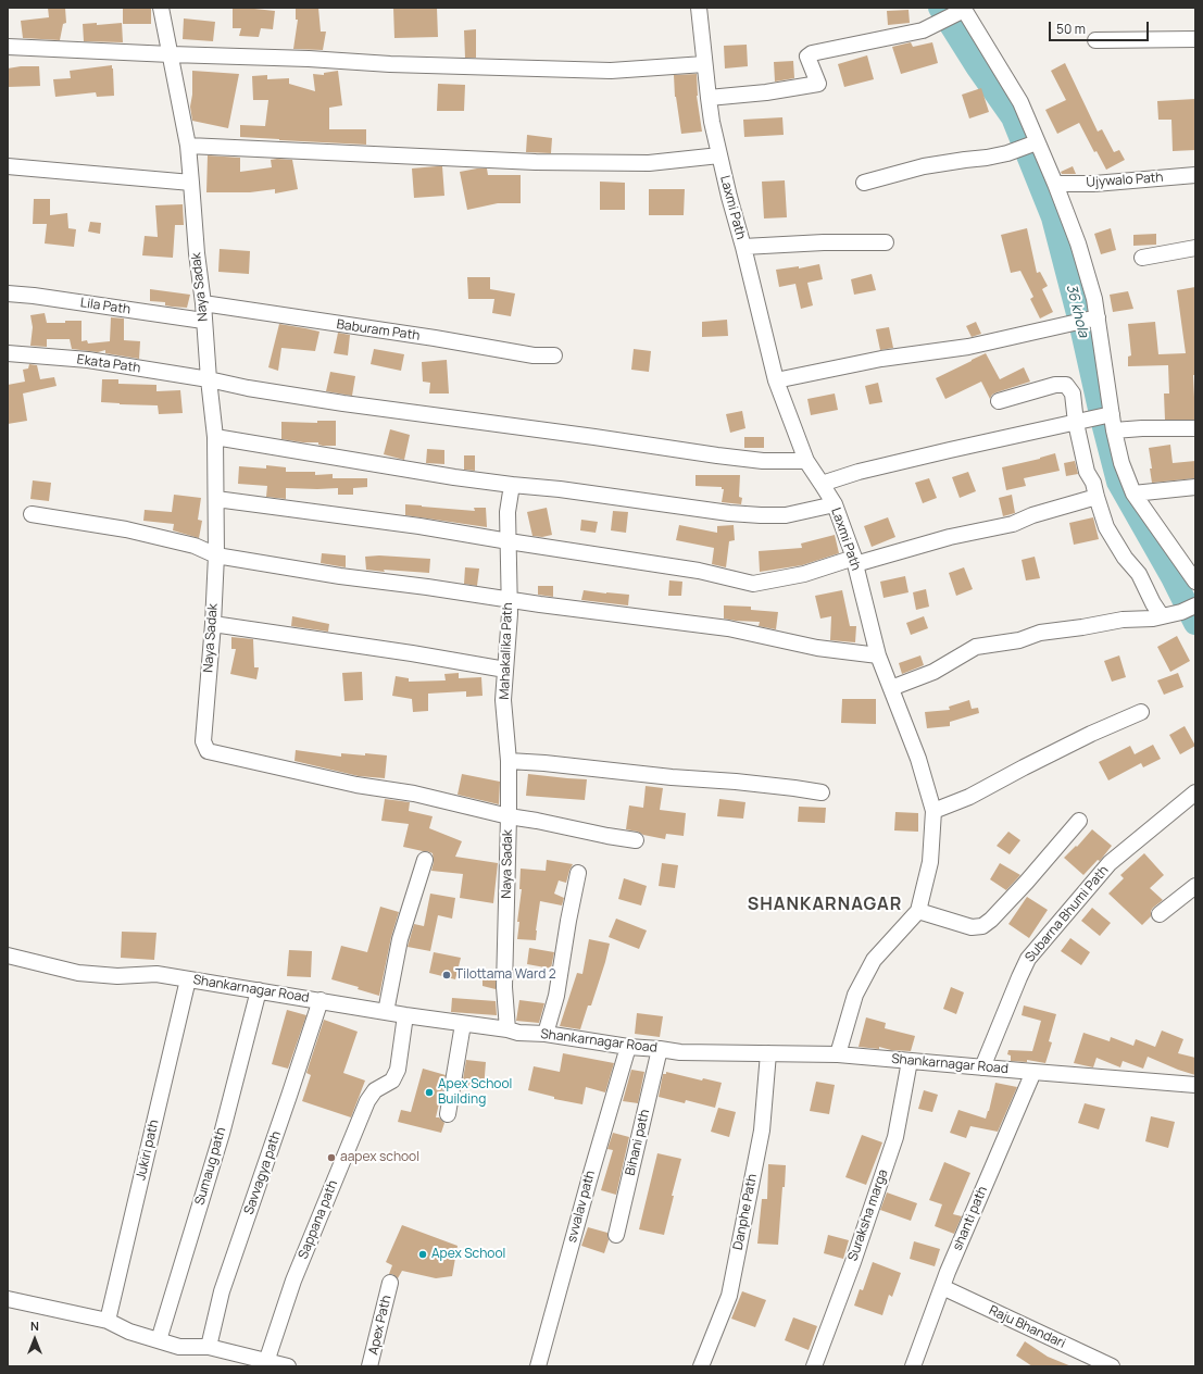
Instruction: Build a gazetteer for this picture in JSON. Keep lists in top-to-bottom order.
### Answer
{
  "streets": {
    "street": [
      "Ujywalo Path",
      "Laxmi Path",
      "Naya Sadak",
      "Lila Path",
      "Baburam Path",
      "Ekata Path",
      "Mahakalika Path",
      "Subarna Bhumi Path",
      "Shankarnagar Road",
      "Bihani path",
      "Jukiri path",
      "Sumaug path",
      "Savvagya path",
      "svvalav path",
      "Danphe Path",
      "Suraksha marga",
      "shanti path",
      "Sappana path",
      "Apex Path",
      "Raju Bhandari"
    ]
  },
  "crossings": [
    ["Laxmi Path", "Ekata Path"],
    ["Laxmi Path", "Shankarnagar Road"],
    ["Naya Sadak", "Lila Path"],
    ["Naya Sadak", "Baburam Path"],
    ["Naya Sadak", "Ekata Path"],
    ["Naya Sadak", "Mahakalika Path"],
    ["Naya Sadak", "Shankarnagar Road"],
    ["Subarna Bhumi Path", "Shankarnagar Road"],
    ["Shankarnagar Road", "Bihani path"],
    ["Shankarnagar Road", "Jukiri path"],
    ["Shankarnagar Road", "Sumaug path"],
    ["Shankarnagar Road", "Savvagya path"],
    ["Shankarnagar Road", "svvalav path"],
    ["Shankarnagar Road", "Danphe Path"],
    ["Shankarnagar Road", "Suraksha marga"],
    ["Shankarnagar Road", "shanti path"],
    ["Shankarnagar Road", "Sappana path"],
    ["shanti path", "Raju Bhandari"]
  ],
  "districts": ["SHANKARNAGAR"],
  "water": ["36 khola"],
  "places": [
    "Tilottama Ward 2",
    "Apex School Building",
    "aapex school",
    "Apex School"
  ],
  "scale_bar": "50 m",
  "north": "top"
}
